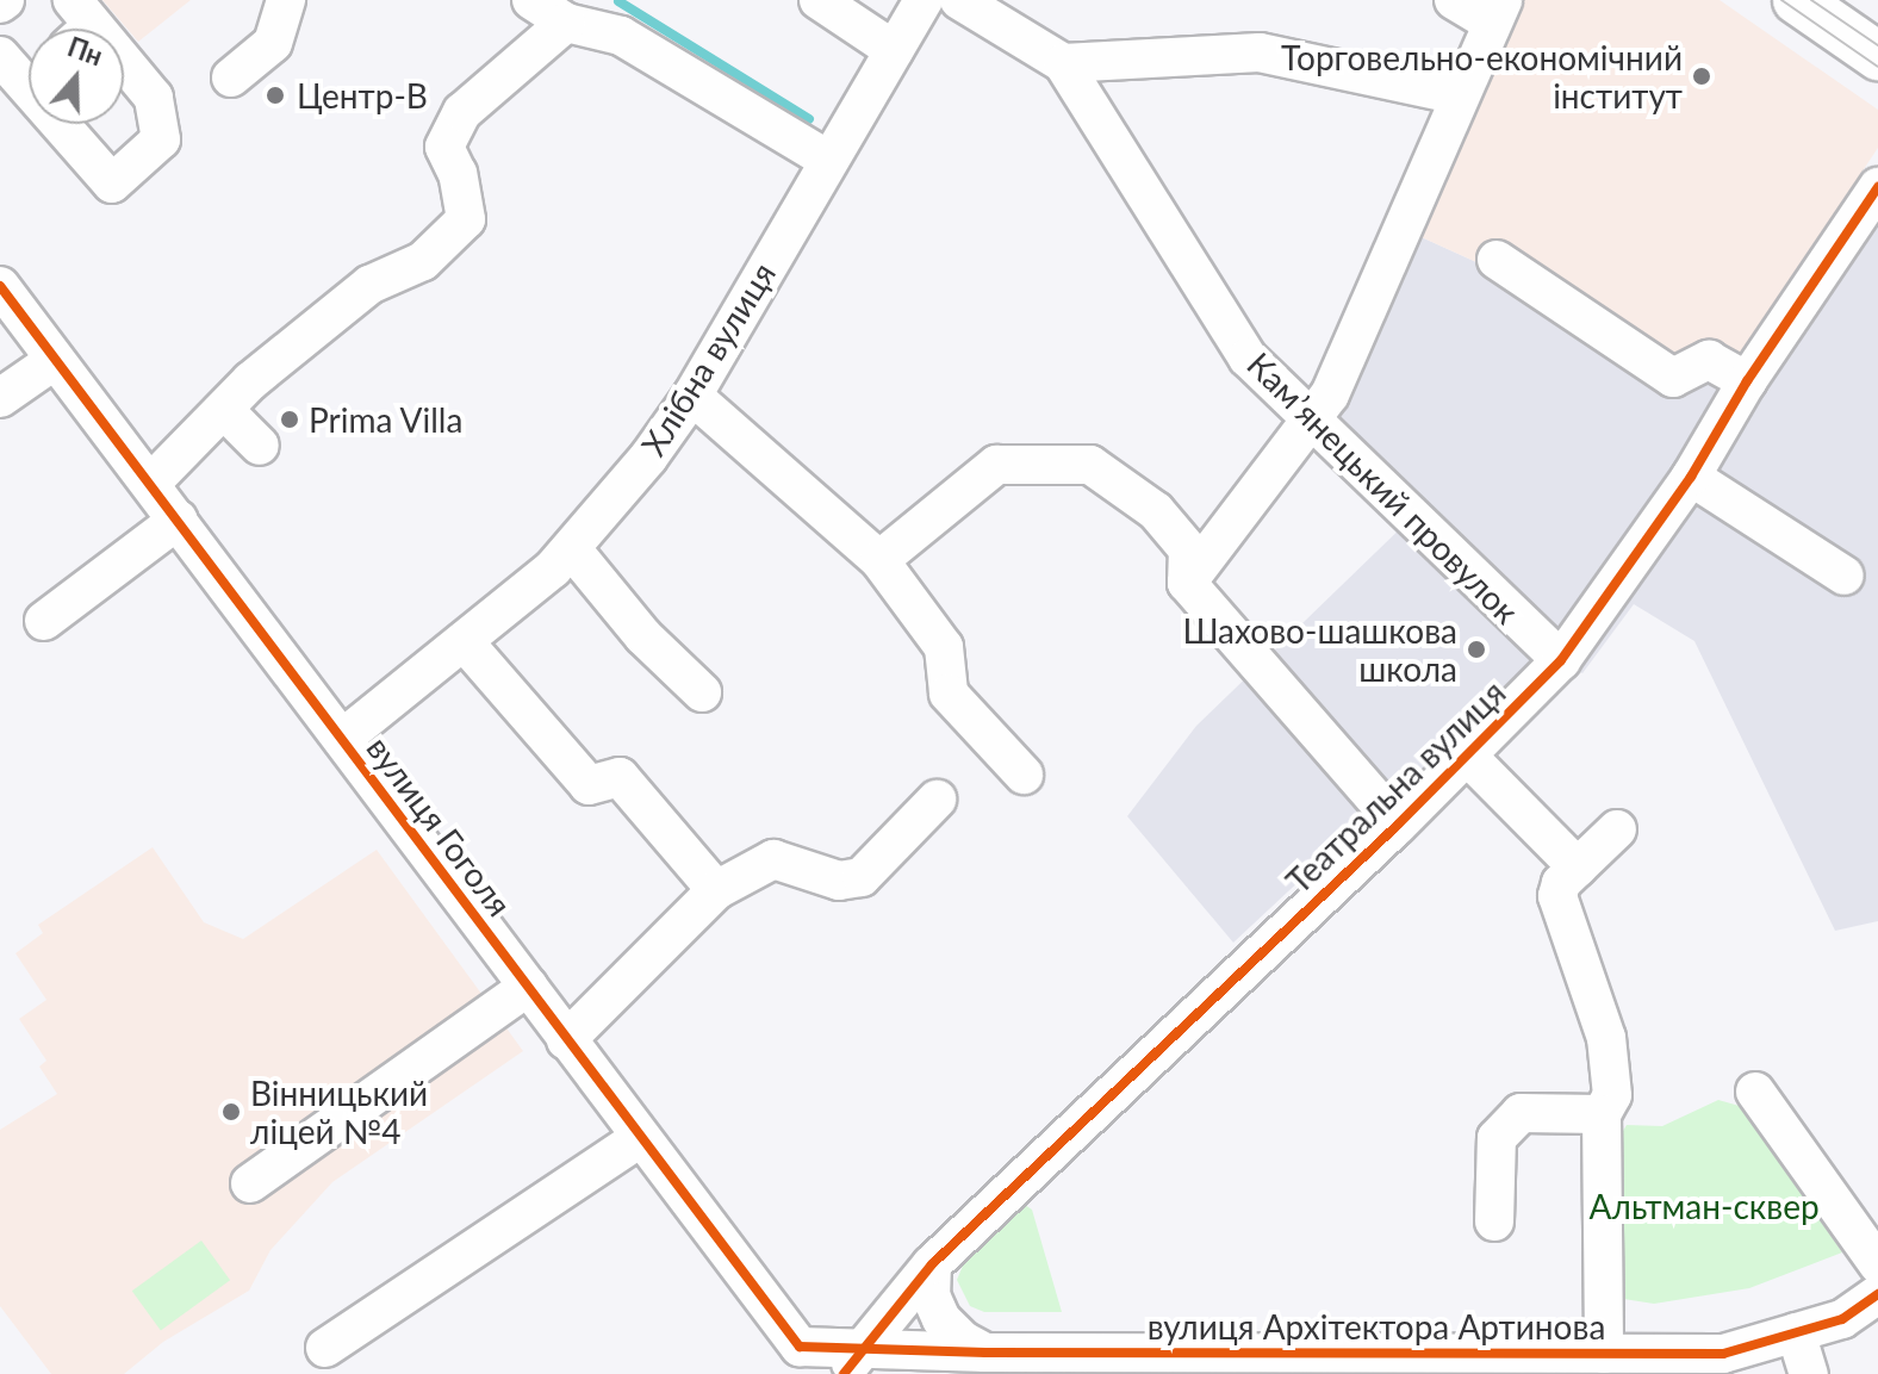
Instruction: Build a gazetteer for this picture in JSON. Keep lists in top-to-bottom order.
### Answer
{
  "streets": {
    "street": [
      "Хлібна вулиця",
      "Камʼянецький провулок",
      "Театральна вулиця",
      "вулиця Гоголя",
      "вулиця Архітектора Артинова"
    ]
  },
  "crossings": [
    ["Хлібна вулиця", "вулиця Гоголя"],
    ["Камʼянецький провулок", "Театральна вулиця"],
    ["Театральна вулиця", "вулиця Гоголя"],
    ["Театральна вулиця", "вулиця Архітектора Артинова"],
    ["вулиця Гоголя", "вулиця Архітектора Артинова"]
  ],
  "parks": ["Альтман-сквер"],
  "places": [
    "Торговельно-економічний інститут",
    "Центр-В",
    "Prima Villa",
    "Шахово-шашкова школа",
    "Вінницький ліцей №4"
  ],
  "north": "top"
}
